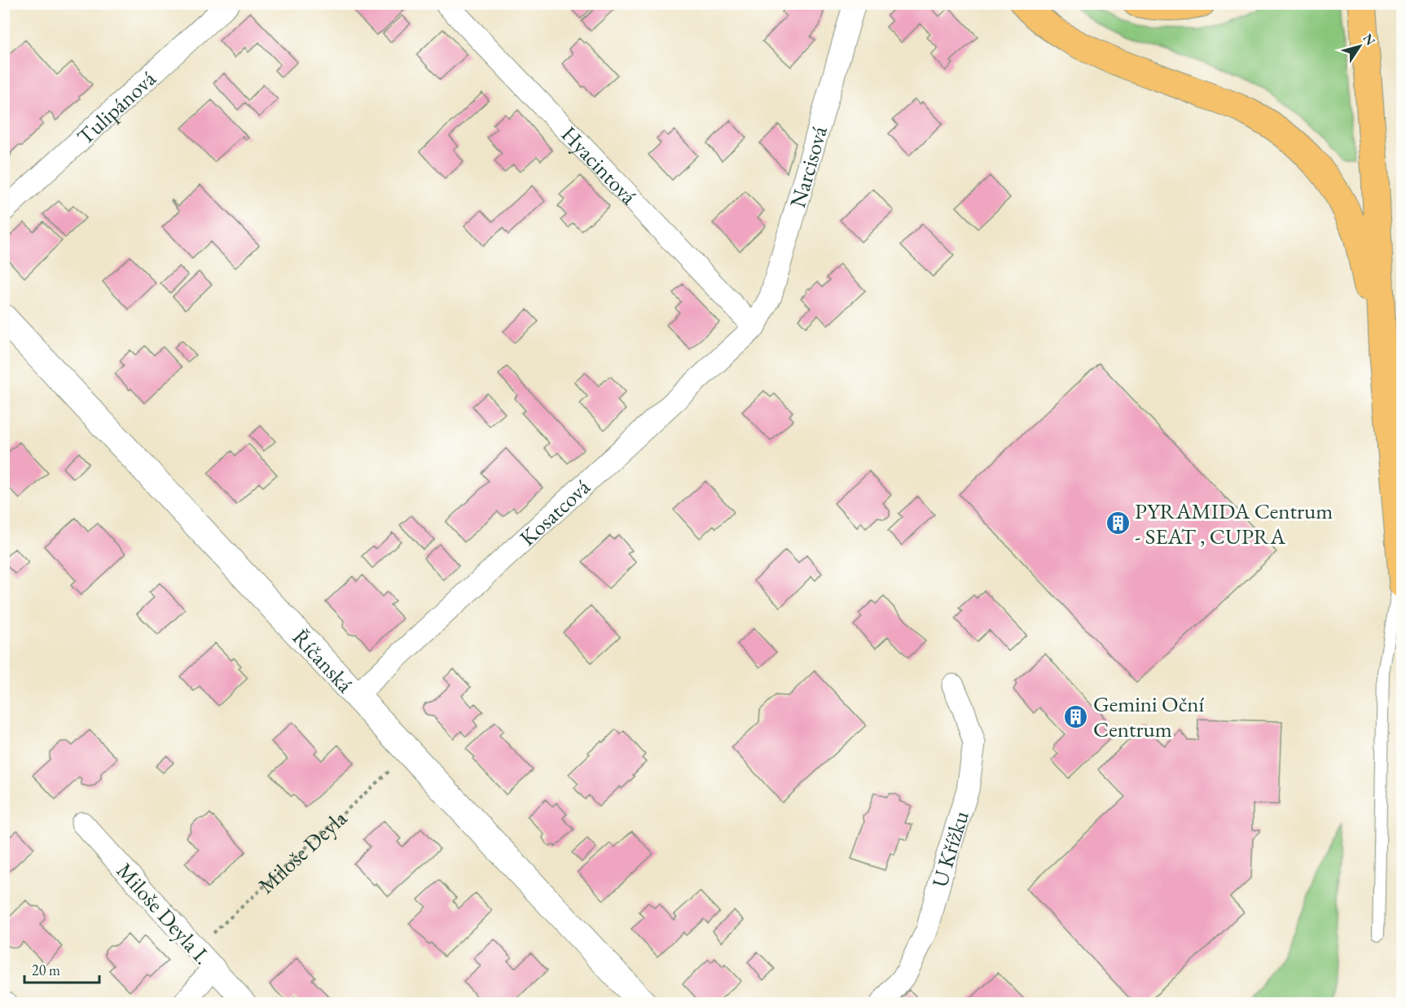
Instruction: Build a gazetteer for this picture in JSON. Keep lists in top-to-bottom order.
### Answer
{
  "streets": {
    "street": [
      "Tulipánová",
      "Hyacintová",
      "Narcisová",
      "Kosatcová",
      "Říčanská",
      "U Křížku",
      "Miloše Deyla Ⅰ."
    ],
    "path": ["Miloše Deyla"]
  },
  "crossings": [
    ["Hyacintová", "Narcisová"],
    ["Hyacintová", "Kosatcová"],
    ["Narcisová", "Kosatcová"],
    ["Kosatcová", "Říčanská"],
    ["Říčanská", "Miloše Deyla"],
    ["Miloše Deyla", "Miloše Deyla Ⅰ."]
  ],
  "places": {
    "building": ["PYRAMIDA Centrum - SEAT , CUPRA", "Gemini Oční Centrum"]
  },
  "scale_bar": "20 m",
  "north": "top right"
}
